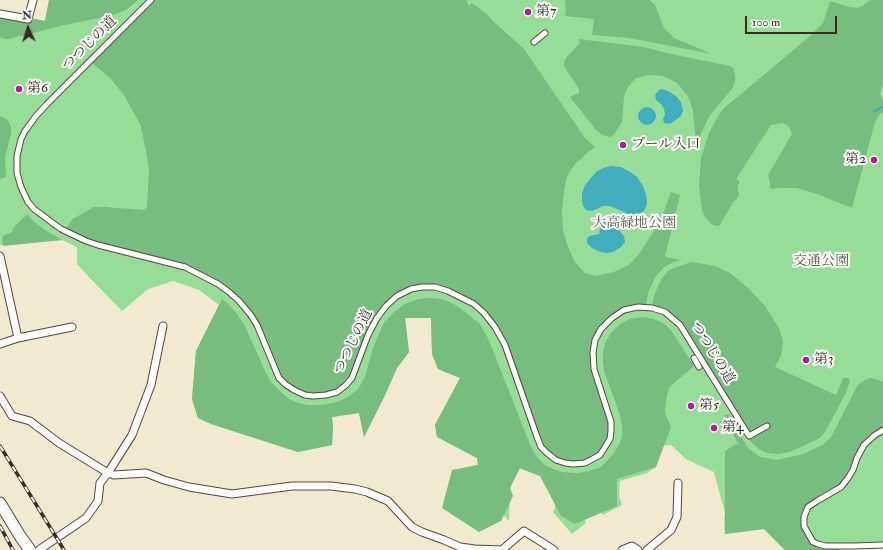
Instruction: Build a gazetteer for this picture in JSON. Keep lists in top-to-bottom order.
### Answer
{
  "streets": {
    "street": ["つつじの道"]
  },
  "parks": ["大高緑地公園", "交通公園"],
  "places": [
    "第7",
    "第6",
    "プール入口",
    "第2",
    "第3",
    "第5",
    "第4"
  ],
  "scale_bar": "100 m",
  "north": "top"
}
